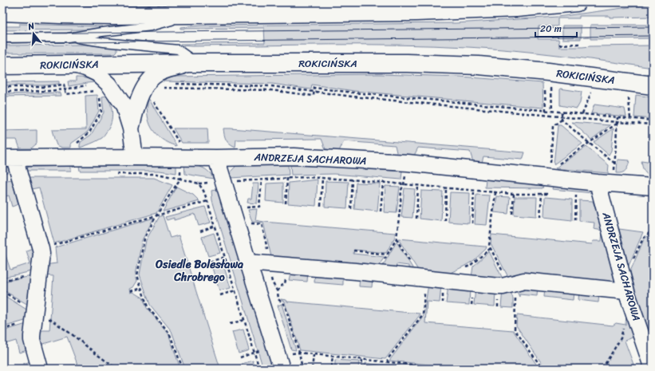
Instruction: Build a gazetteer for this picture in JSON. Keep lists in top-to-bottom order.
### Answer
{
  "streets": {
    "main road": ["ROKICIŃSKA"],
    "street": ["ANDRZEJA SACHAROWA"]
  },
  "districts": ["Osiedle Bolesława Chrobrego"],
  "scale_bar": "20 m",
  "north": "top"
}
